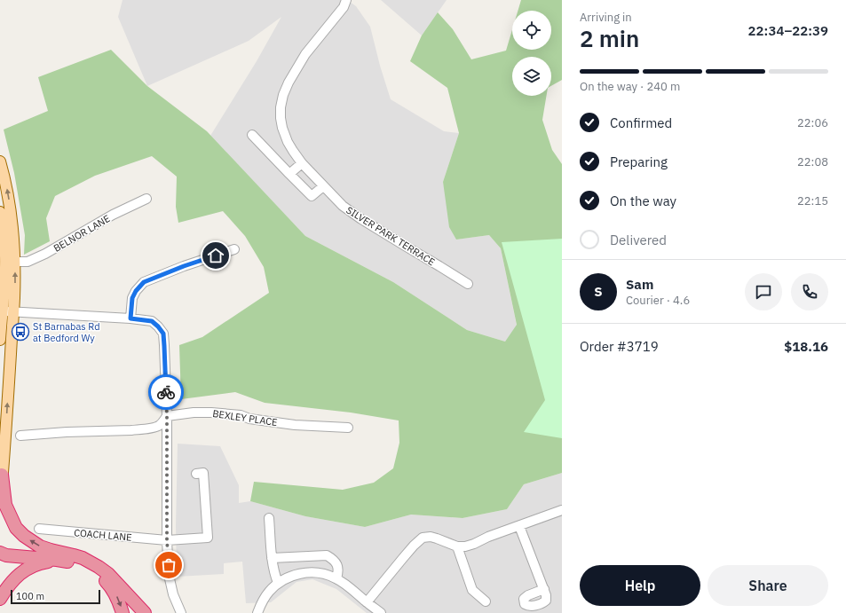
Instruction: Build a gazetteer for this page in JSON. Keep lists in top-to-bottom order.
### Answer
{
  "streets": {
    "street": [
      "BELNOR LANE",
      "SILVER PARK TERRACE",
      "BEXLEY PLACE",
      "COACH LANE"
    ]
  },
  "places": {
    "bus stop": ["St Barnabas Rd at Bedford Wy"]
  },
  "scale_bar": "100 m",
  "page": {
    "heading": ["2 min", "Arriving in", "22:34–22:39"],
    "panel": [
      "Sam",
      "Courier · 4.6",
      "Order #3719",
      "$18.16"
    ],
    "bar": "On the way · 240 m",
    "list": [
      ["Confirmed", "22:06"],
      ["Preparing", "22:08"],
      ["On the way", "22:15"],
      "Delivered"
    ],
    "round": "S",
    "buttons": ["Help", "Share"],
    "scale": "100 m"
  }
}
